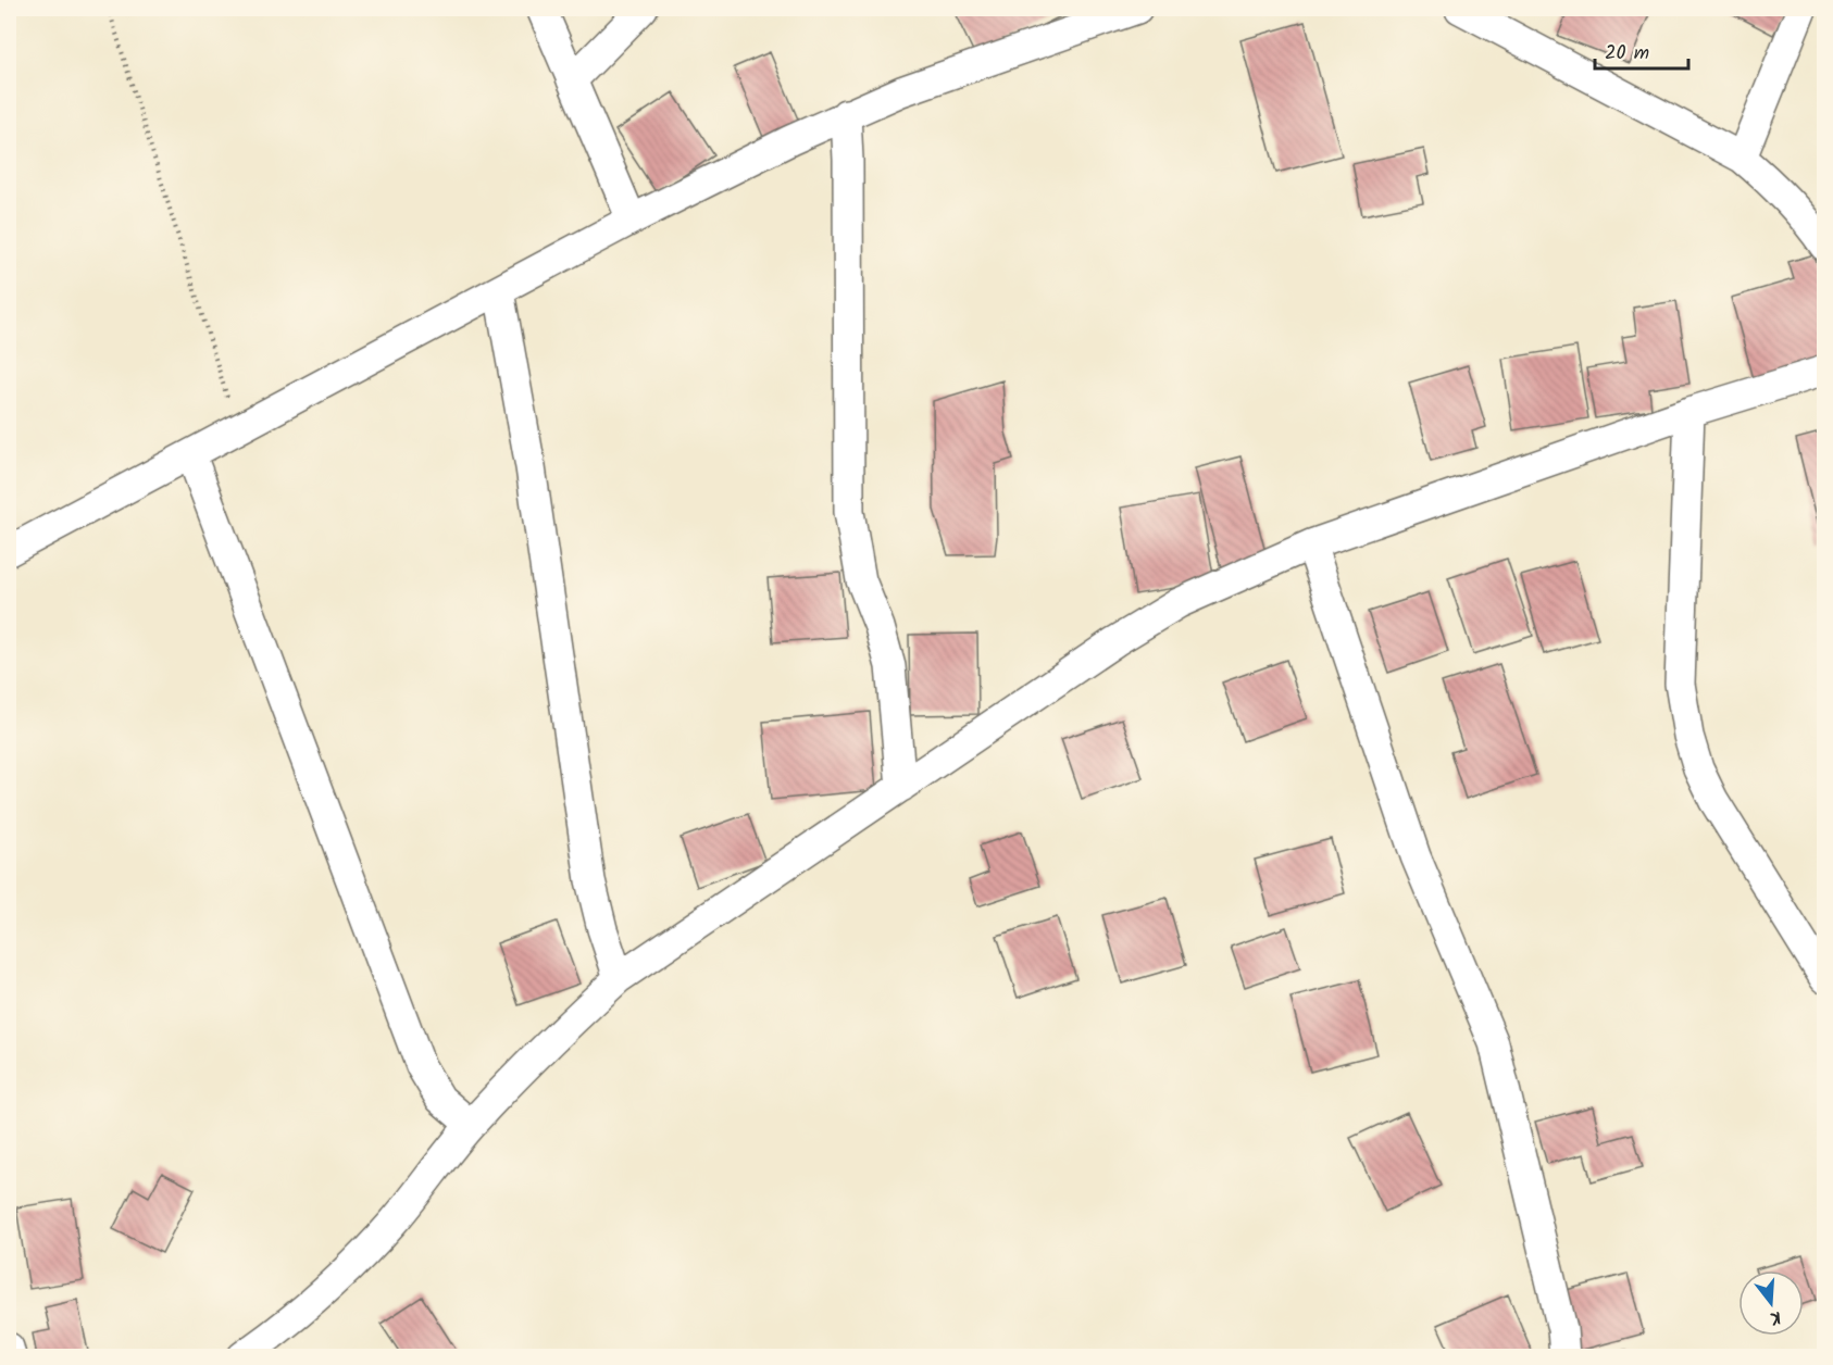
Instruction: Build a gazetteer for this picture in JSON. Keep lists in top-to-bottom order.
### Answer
{
  "scale_bar": "20 m",
  "north": "bottom"
}
